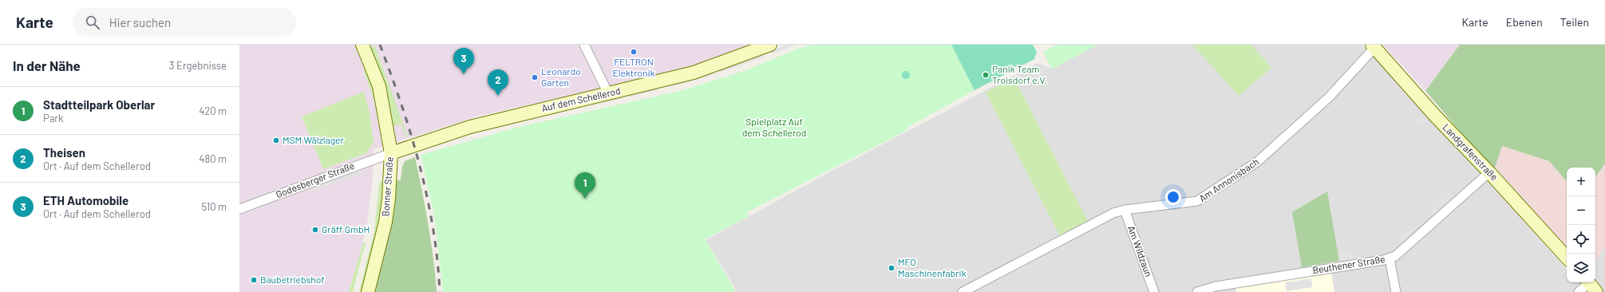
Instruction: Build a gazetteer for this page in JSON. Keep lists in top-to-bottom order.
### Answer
{
  "streets": {
    "street": [
      "Auf dem Schellerod",
      "Landgrafenstraße",
      "Godesberger Straße",
      "Am Annonisbach",
      "Bonner Straße",
      "Am Wildzaun",
      "Beuthener Straße"
    ]
  },
  "crossings": [
    ["Auf dem Schellerod", "Godesberger Straße"],
    ["Auf dem Schellerod", "Bonner Straße"],
    ["Landgrafenstraße", "Am Annonisbach"],
    ["Landgrafenstraße", "Beuthener Straße"],
    ["Godesberger Straße", "Bonner Straße"],
    ["Am Annonisbach", "Am Wildzaun"]
  ],
  "parks": ["Spielplatz Auf dem Schellerod"],
  "places": [
    "FELTRON Elektronik",
    "Panik Team Troisdorf e.V.",
    "Leonardo Garten",
    "MSM Wälzlager",
    "Gräff GmbH",
    "MFO Maschinenfabrik",
    "Baubetriebshof"
  ],
  "page": {
    "header": "Karte",
    "search": "Hier suchen",
    "nav": ["Karte", "Ebenen", "Teilen"],
    "heading": ["In der Nähe", "3 Ergebnisse"],
    "pins": ["3", "2", "1"],
    "list": [
      {
        "mark": "1",
        "name": "Stadtteilpark Oberlar",
        "note": "Park",
        "value": "420 m"
      },
      {
        "mark": "2",
        "name": "Theisen",
        "note": "Ort · Auf dem Schellerod",
        "value": "480 m"
      },
      {
        "mark": "3",
        "name": "ETH Automobile",
        "note": "Ort · Auf dem Schellerod",
        "value": "510 m"
      }
    ],
    "map_buttons": ["+", "−"]
  }
}
